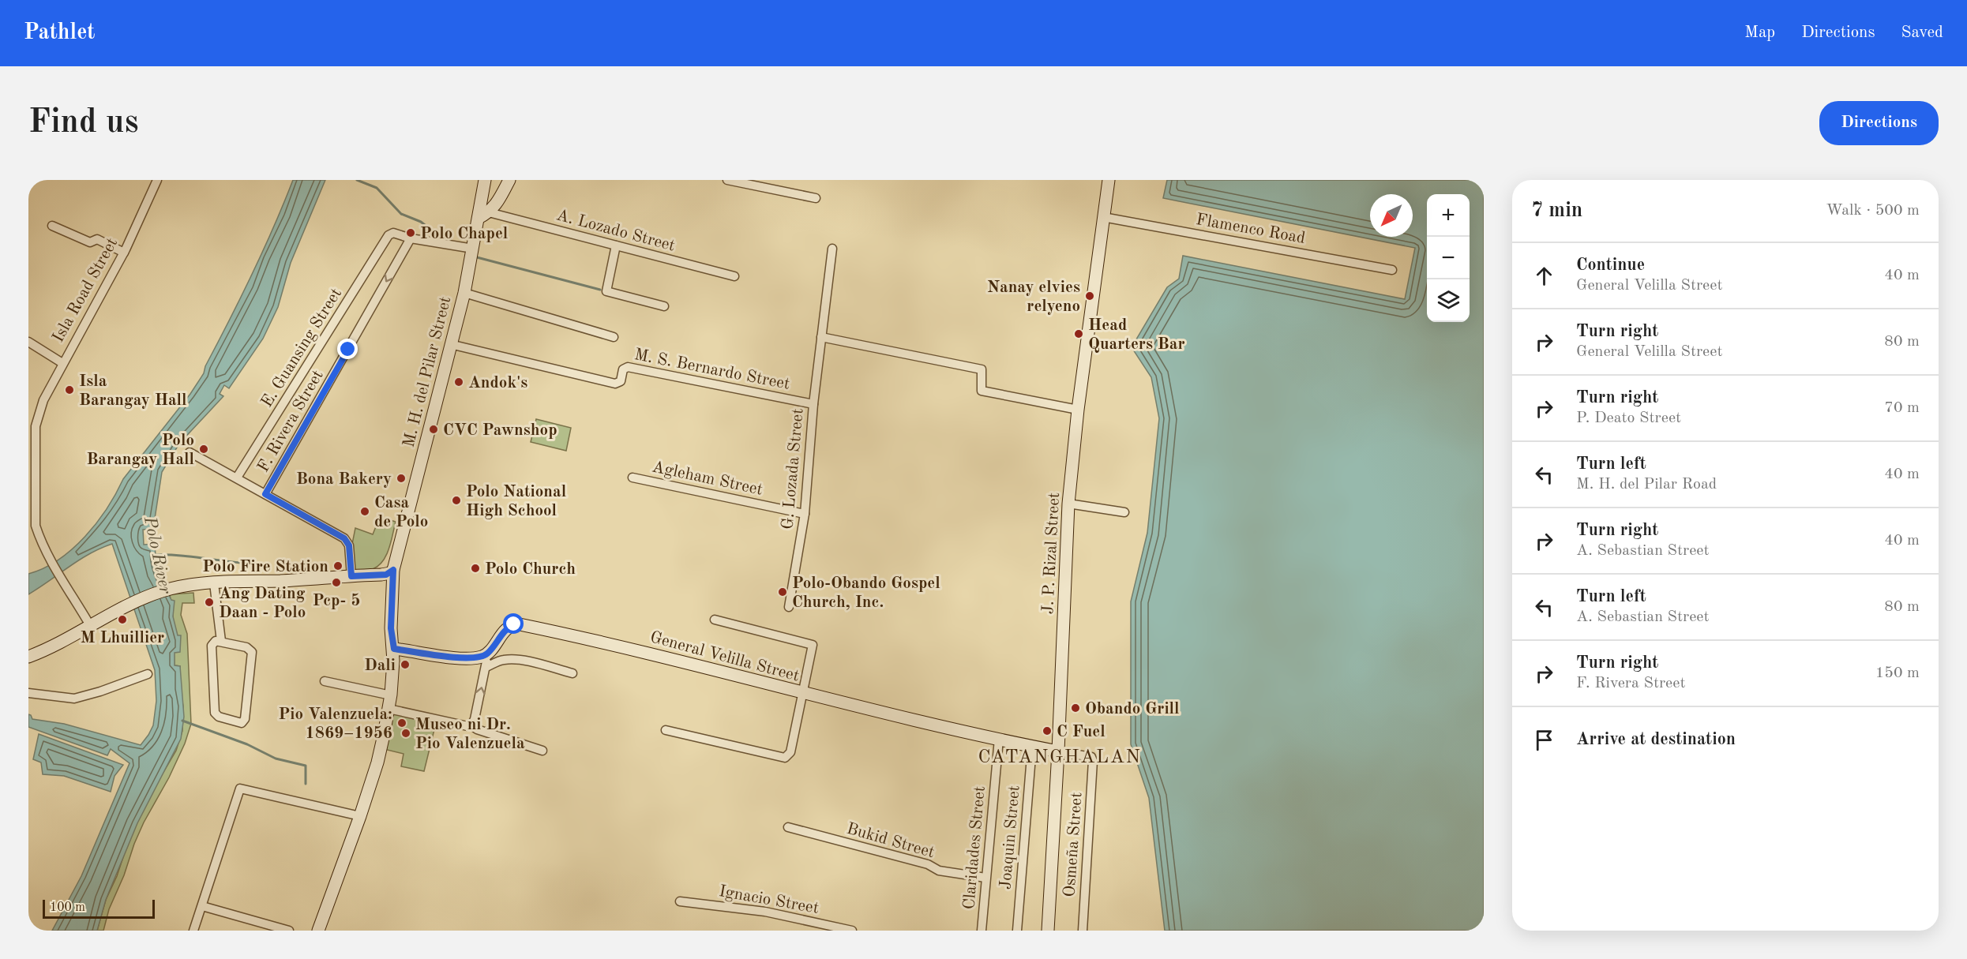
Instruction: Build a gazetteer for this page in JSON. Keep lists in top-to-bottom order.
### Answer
{
  "streets": {
    "main road": ["M. H. del Pilar Street", "J. P. Rizal Street", "General Velilla Street"],
    "street": [
      "Flamenco Road",
      "A. Lozado Street",
      "Isla Road Street",
      "E. Guansing Street",
      "M. S. Bernardo Street",
      "F. Rivera Street",
      "G. Lozada Street",
      "Agleham Street",
      "Joaquin Street",
      "Bukid Street",
      "Osmeña Street",
      "Claridades Street",
      "Ignacio Street"
    ]
  },
  "crossings": [
    ["Flamenco Road", "J. P. Rizal Street"],
    ["A. Lozado Street", "M. H. del Pilar Street"],
    ["E. Guansing Street", "F. Rivera Street"],
    ["M. S. Bernardo Street", "M. H. del Pilar Street"],
    ["M. S. Bernardo Street", "G. Lozada Street"],
    ["G. Lozada Street", "Agleham Street"],
    ["J. P. Rizal Street", "General Velilla Street"],
    ["J. P. Rizal Street", "Osmeña Street"],
    ["General Velilla Street", "Joaquin Street"],
    ["General Velilla Street", "Osmeña Street"],
    ["General Velilla Street", "Claridades Street"],
    ["Bukid Street", "Claridades Street"]
  ],
  "one_way": ["F. Rivera Street"],
  "districts": ["CATANGHALAN"],
  "water": ["Polo River"],
  "places": [
    "Polo Chapel",
    "Nanay elvies relyeno",
    "Head Quarters Bar",
    "Andok's",
    "Isla Barangay Hall",
    "CVC Pawnshop",
    "Polo Barangay Hall",
    "Bona Bakery",
    "Polo National High School",
    "Casa de Polo",
    "Polo Fire Station",
    "Polo Church",
    "Pcp- 5",
    "Polo-Obando Gospel Church, Inc.",
    "Ang Dating Daan - Polo",
    "M Lhuillier",
    "Dali",
    "Obando Grill",
    "Pio Valenzuela: 1869–1956",
    "C Fuel",
    "Museo ni Dr. Pio Valenzuela"
  ],
  "scale_bar": "100 m",
  "north": "bottom left",
  "page": {
    "header": "Pathlet",
    "nav": ["Map", "Directions", "Saved"],
    "buttons": "Directions",
    "title": "Find us",
    "heading": ["7 min", "Walk · 500 m"],
    "map_buttons": ["+", "−"],
    "list": [
      ["Continue", "General Velilla Street", "40 m"],
      ["Turn right", "General Velilla Street", "80 m"],
      ["Turn right", "P. Deato Street", "70 m"],
      ["Turn left", "M. H. del Pilar Road", "40 m"],
      ["Turn right", "A. Sebastian Street", "40 m"],
      ["Turn left", "A. Sebastian Street", "80 m"],
      ["Turn right", "F. Rivera Street", "150 m"],
      "Arrive at destination"
    ],
    "scale": "100 m"
  }
}
